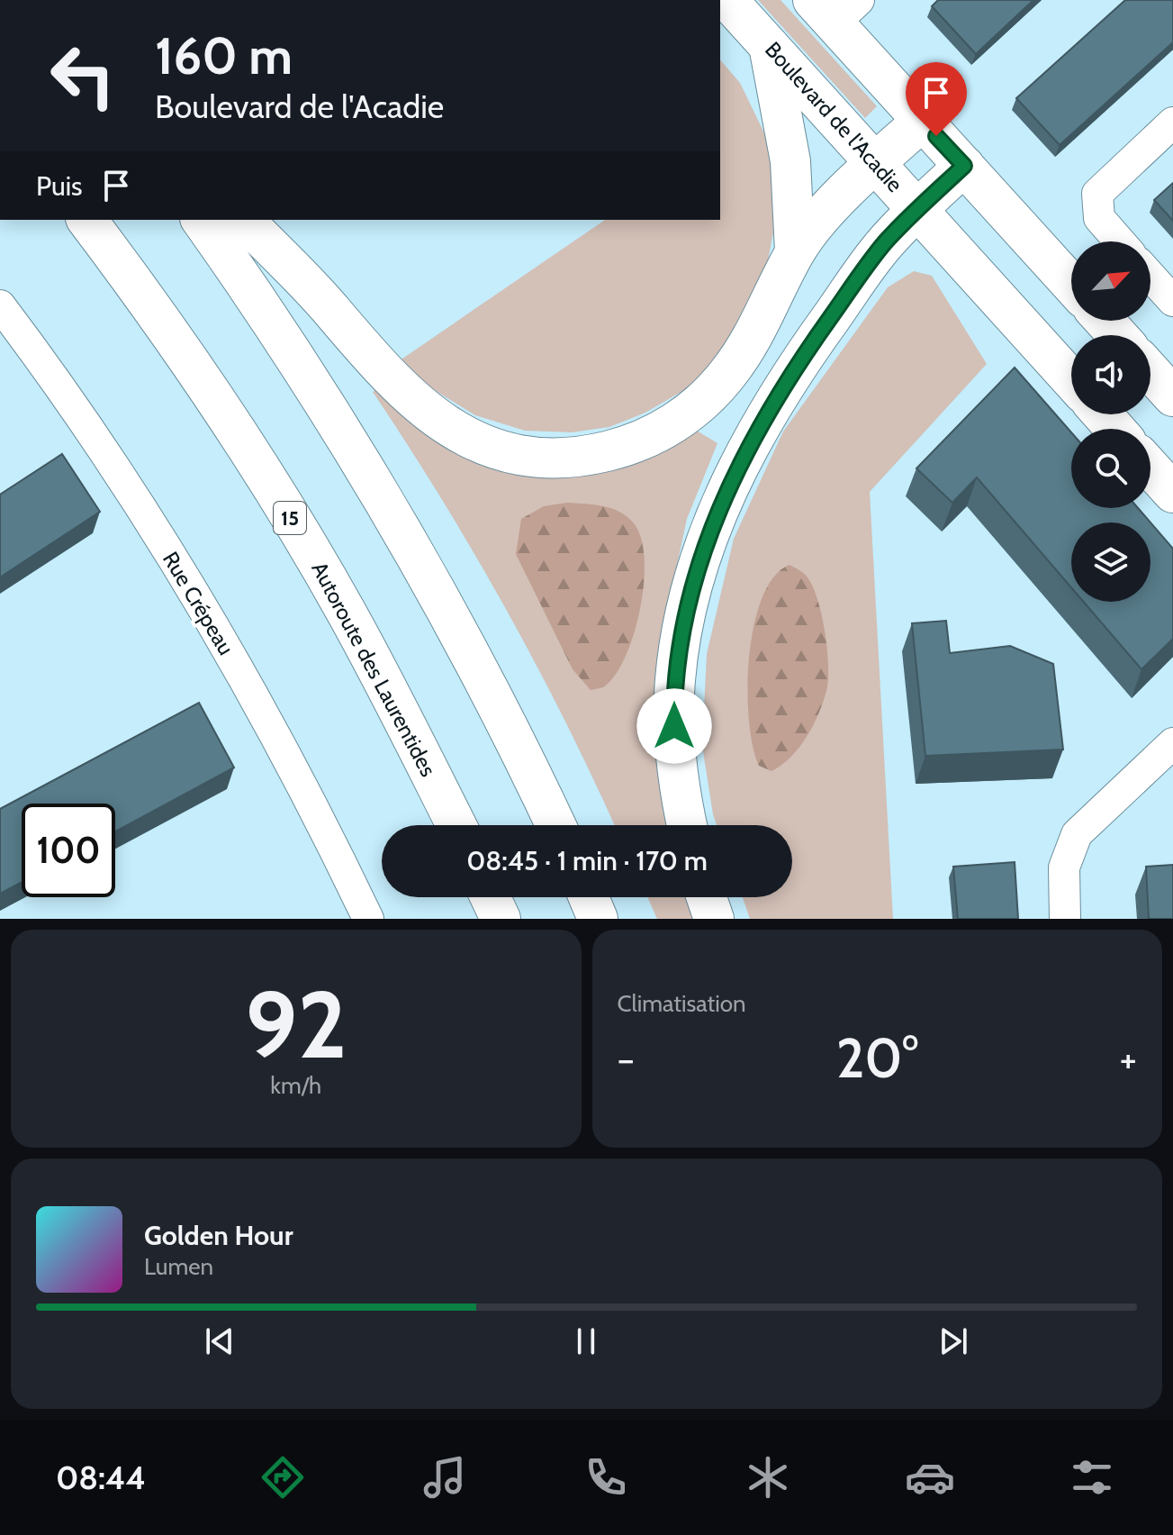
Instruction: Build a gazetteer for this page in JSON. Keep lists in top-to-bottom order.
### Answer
{
  "streets": {
    "main road": ["Boulevard de l'Acadie", "15", "Autoroute des Laurentides"],
    "street": ["Rue Crépeau"]
  },
  "north": "top right",
  "page": {
    "turn": ["160 m", "Boulevard de l'Acadie"],
    "then": "Puis",
    "limit": "100",
    "trip": "08:45 · 1 min · 170 m",
    "tile": [
      ["92", "km/h"],
      "Climatisation"
    ],
    "heat": ["−", "20°", "+"],
    "song": ["Golden Hour", "Lumen"],
    "tabs": "08:44"
  }
}
